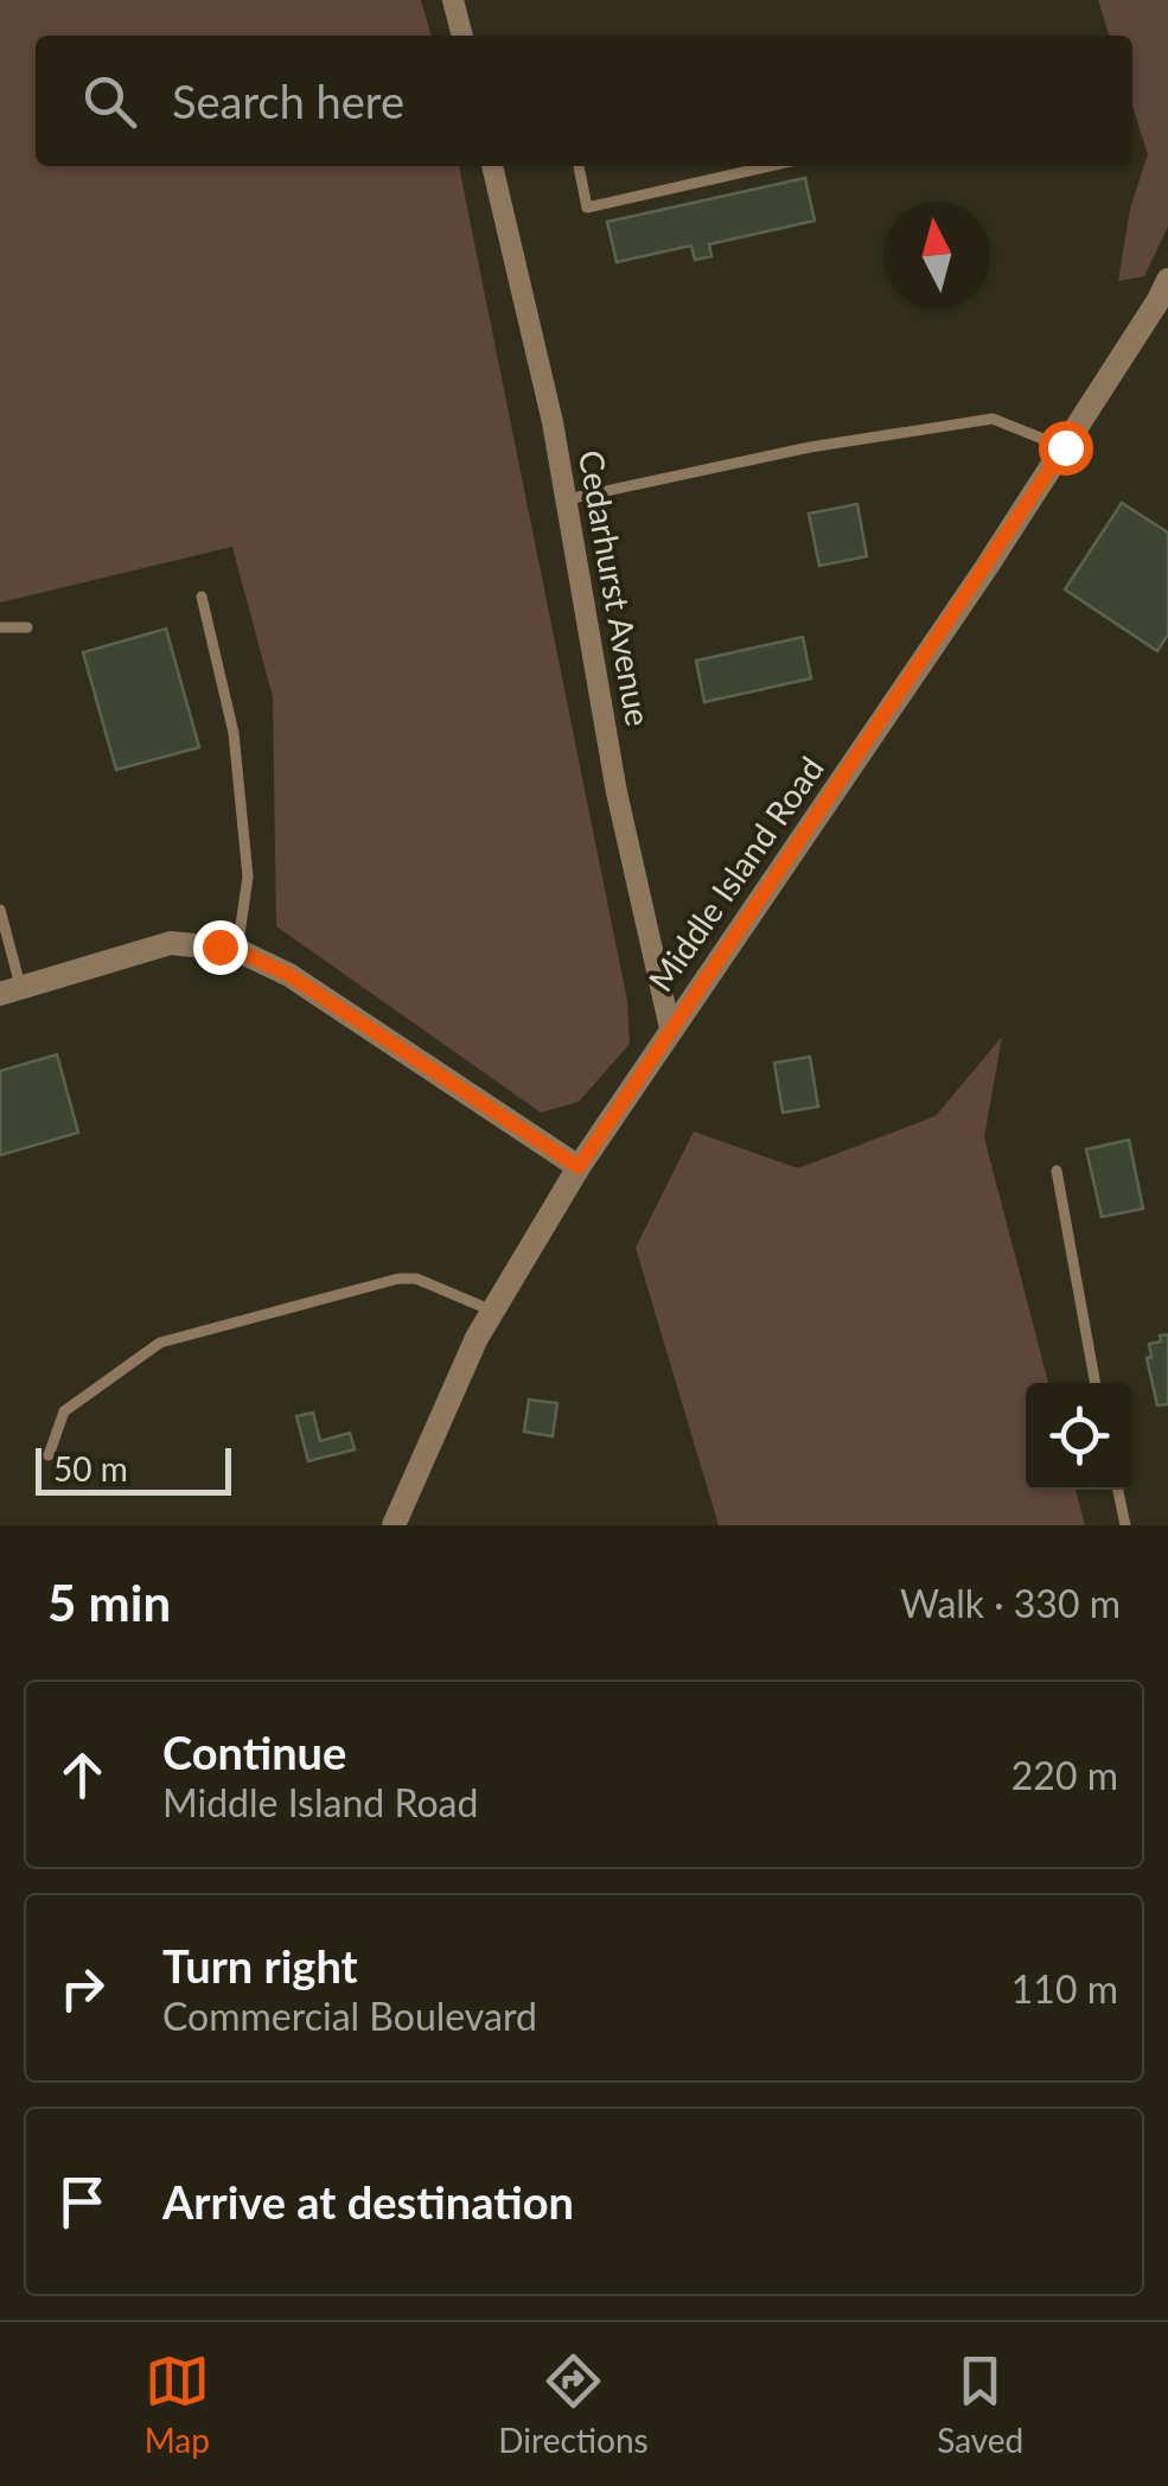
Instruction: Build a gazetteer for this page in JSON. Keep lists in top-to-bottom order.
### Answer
{
  "streets": {
    "street": ["Cedarhurst Avenue", "Middle Island Road"]
  },
  "crossings": [
    ["Cedarhurst Avenue", "Middle Island Road"]
  ],
  "scale_bar": "50 m",
  "north": "top",
  "page": {
    "search": "Search here",
    "scale": "50 m",
    "heading": ["5 min", "Walk · 330 m"],
    "list": [
      ["Continue", "Middle Island Road", "220 m"],
      ["Turn right", "Commercial Boulevard", "110 m"],
      "Arrive at destination"
    ],
    "nav": ["Map", "Directions", "Saved"]
  }
}
